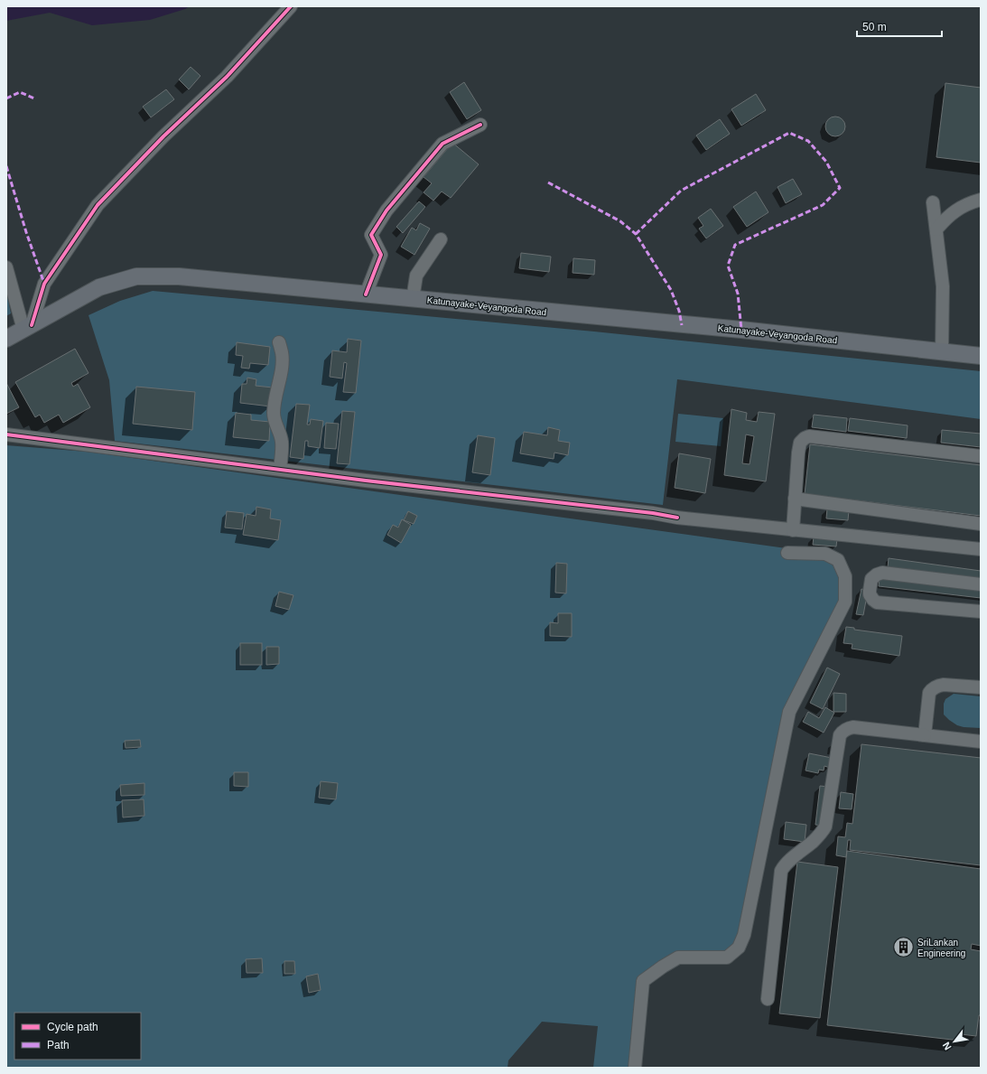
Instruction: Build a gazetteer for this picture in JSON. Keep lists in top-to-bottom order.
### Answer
{
  "streets": {
    "main road": ["Katunayake-Veyangoda Road"]
  },
  "places": {
    "building": ["SriLankan Engineering"]
  },
  "legend": ["Cycle path", "Path"],
  "scale_bar": "50 m",
  "north": "bottom left"
}
